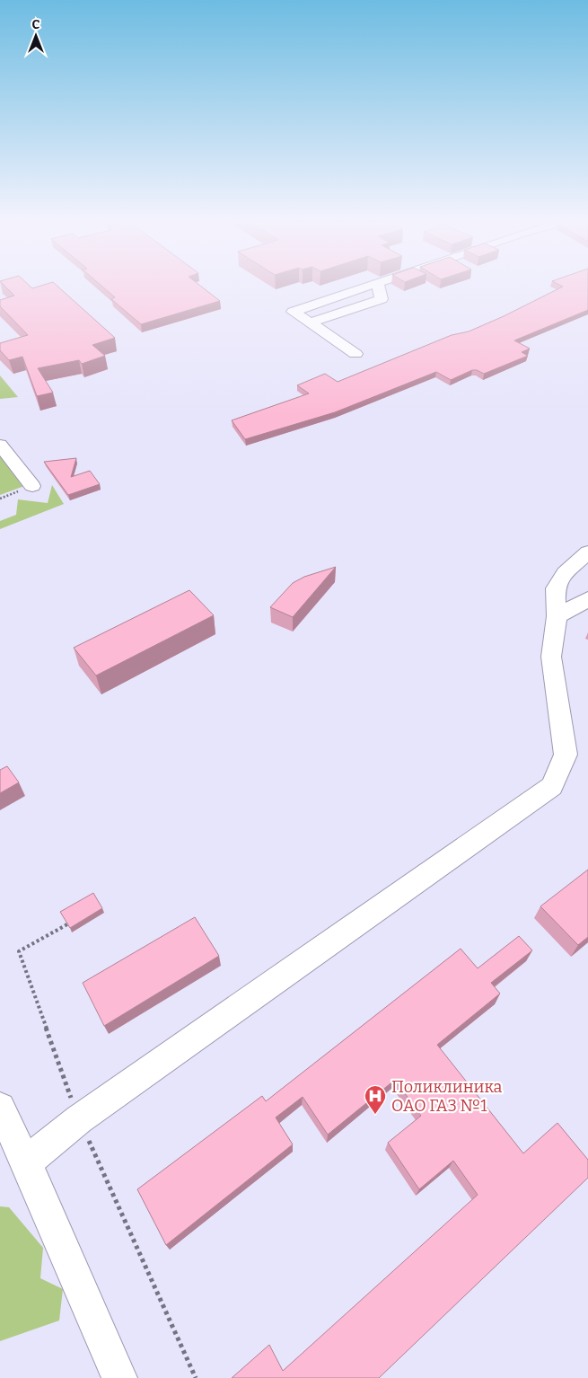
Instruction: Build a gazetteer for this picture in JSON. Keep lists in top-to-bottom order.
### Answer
{
  "places": {
    "hospital": ["Поликлиника ОАО ГАЗ №1"]
  },
  "north": "top"
}
